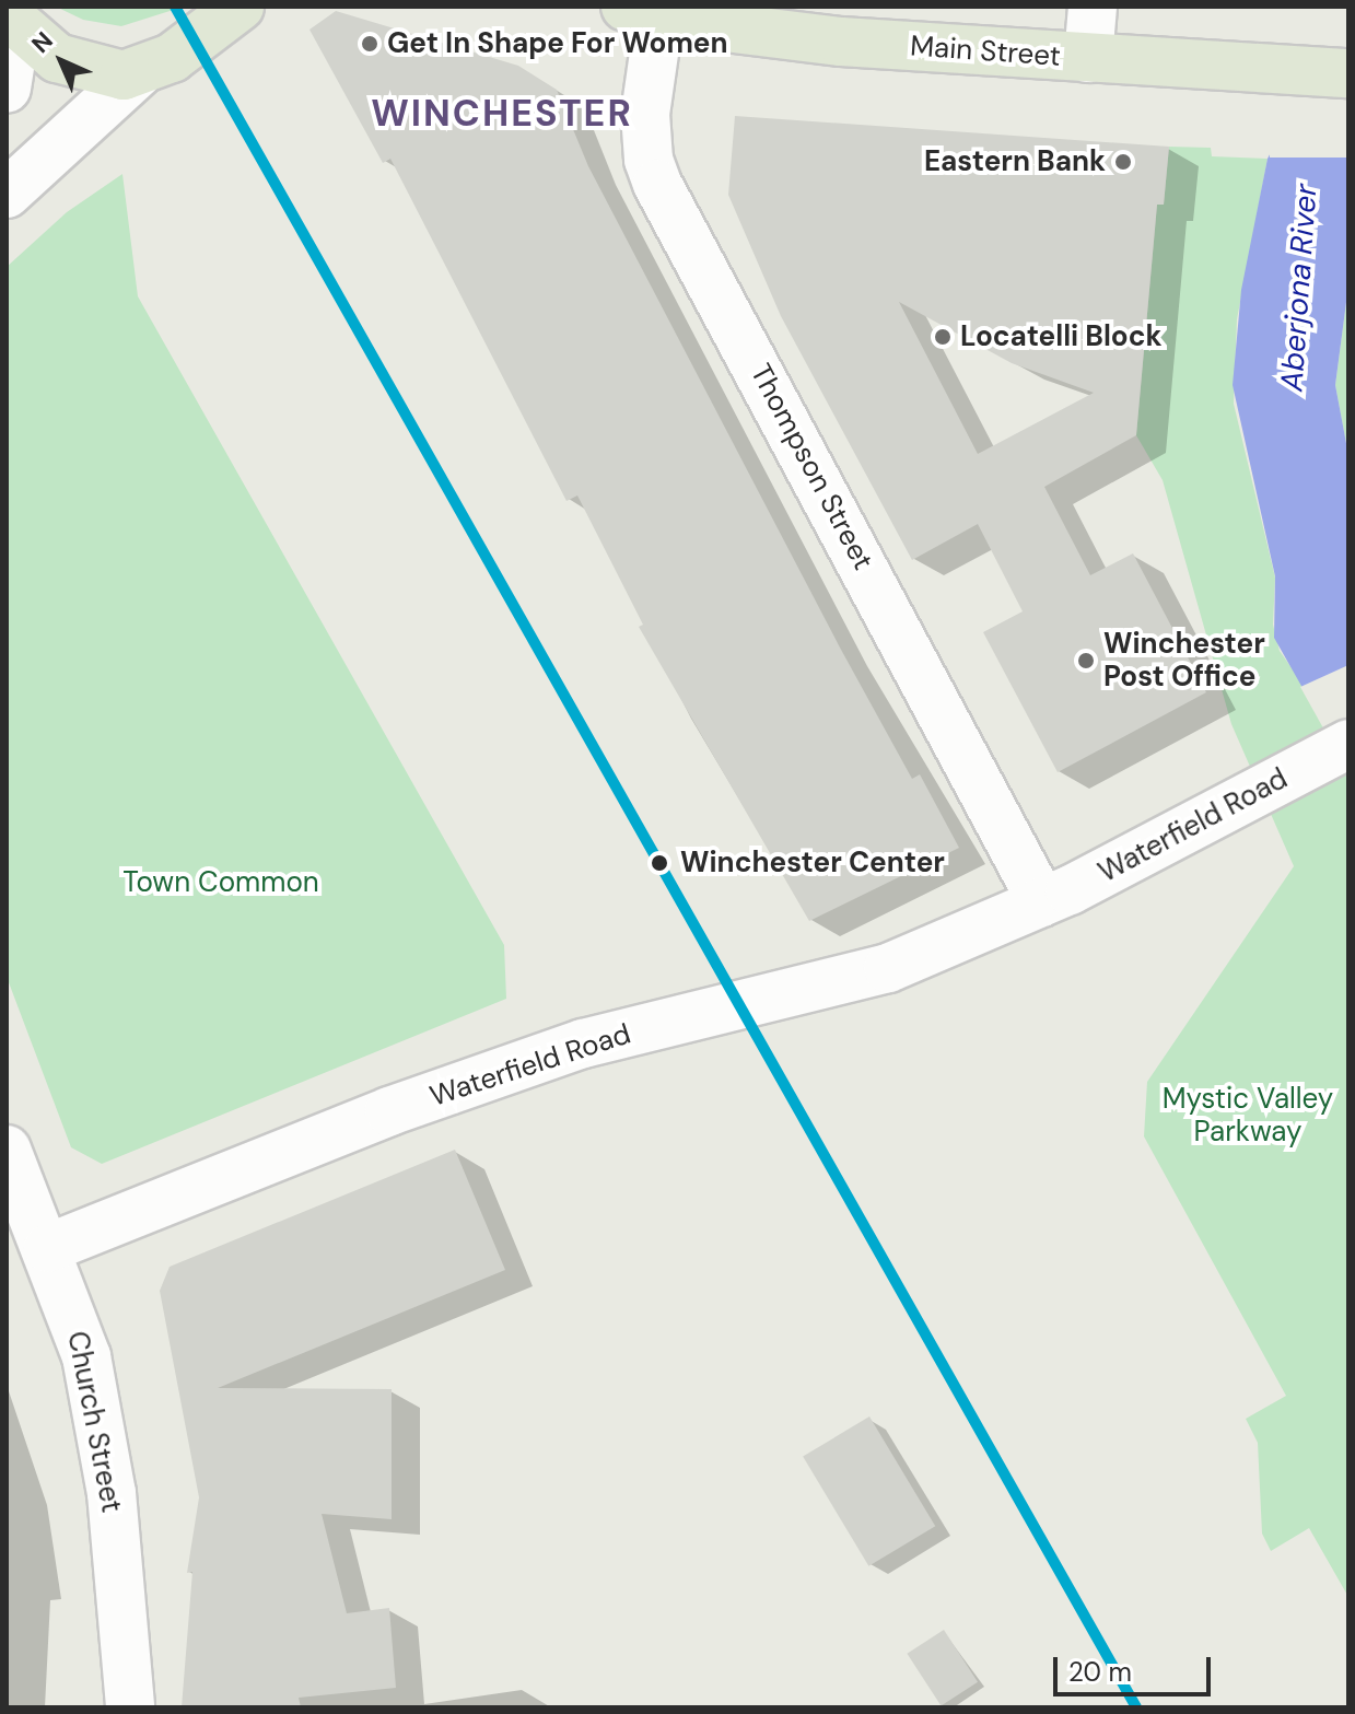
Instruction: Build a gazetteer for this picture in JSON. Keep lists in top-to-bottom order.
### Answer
{
  "streets": {
    "main road": [
      "Main Street",
      "Thompson Street",
      "Waterfield Road",
      "Church Street"
    ]
  },
  "crossings": [
    ["Main Street", "Thompson Street"],
    ["Thompson Street", "Waterfield Road"],
    ["Waterfield Road", "Church Street"]
  ],
  "districts": ["WINCHESTER"],
  "water": ["Aberjona River"],
  "parks": ["Town Common", "Mystic Valley Parkway"],
  "places": [
    "Get In Shape For Women",
    "Eastern Bank",
    "Locatelli Block",
    "Winchester Post Office",
    "Winchester Center"
  ],
  "scale_bar": "20 m",
  "north": "top left"
}
